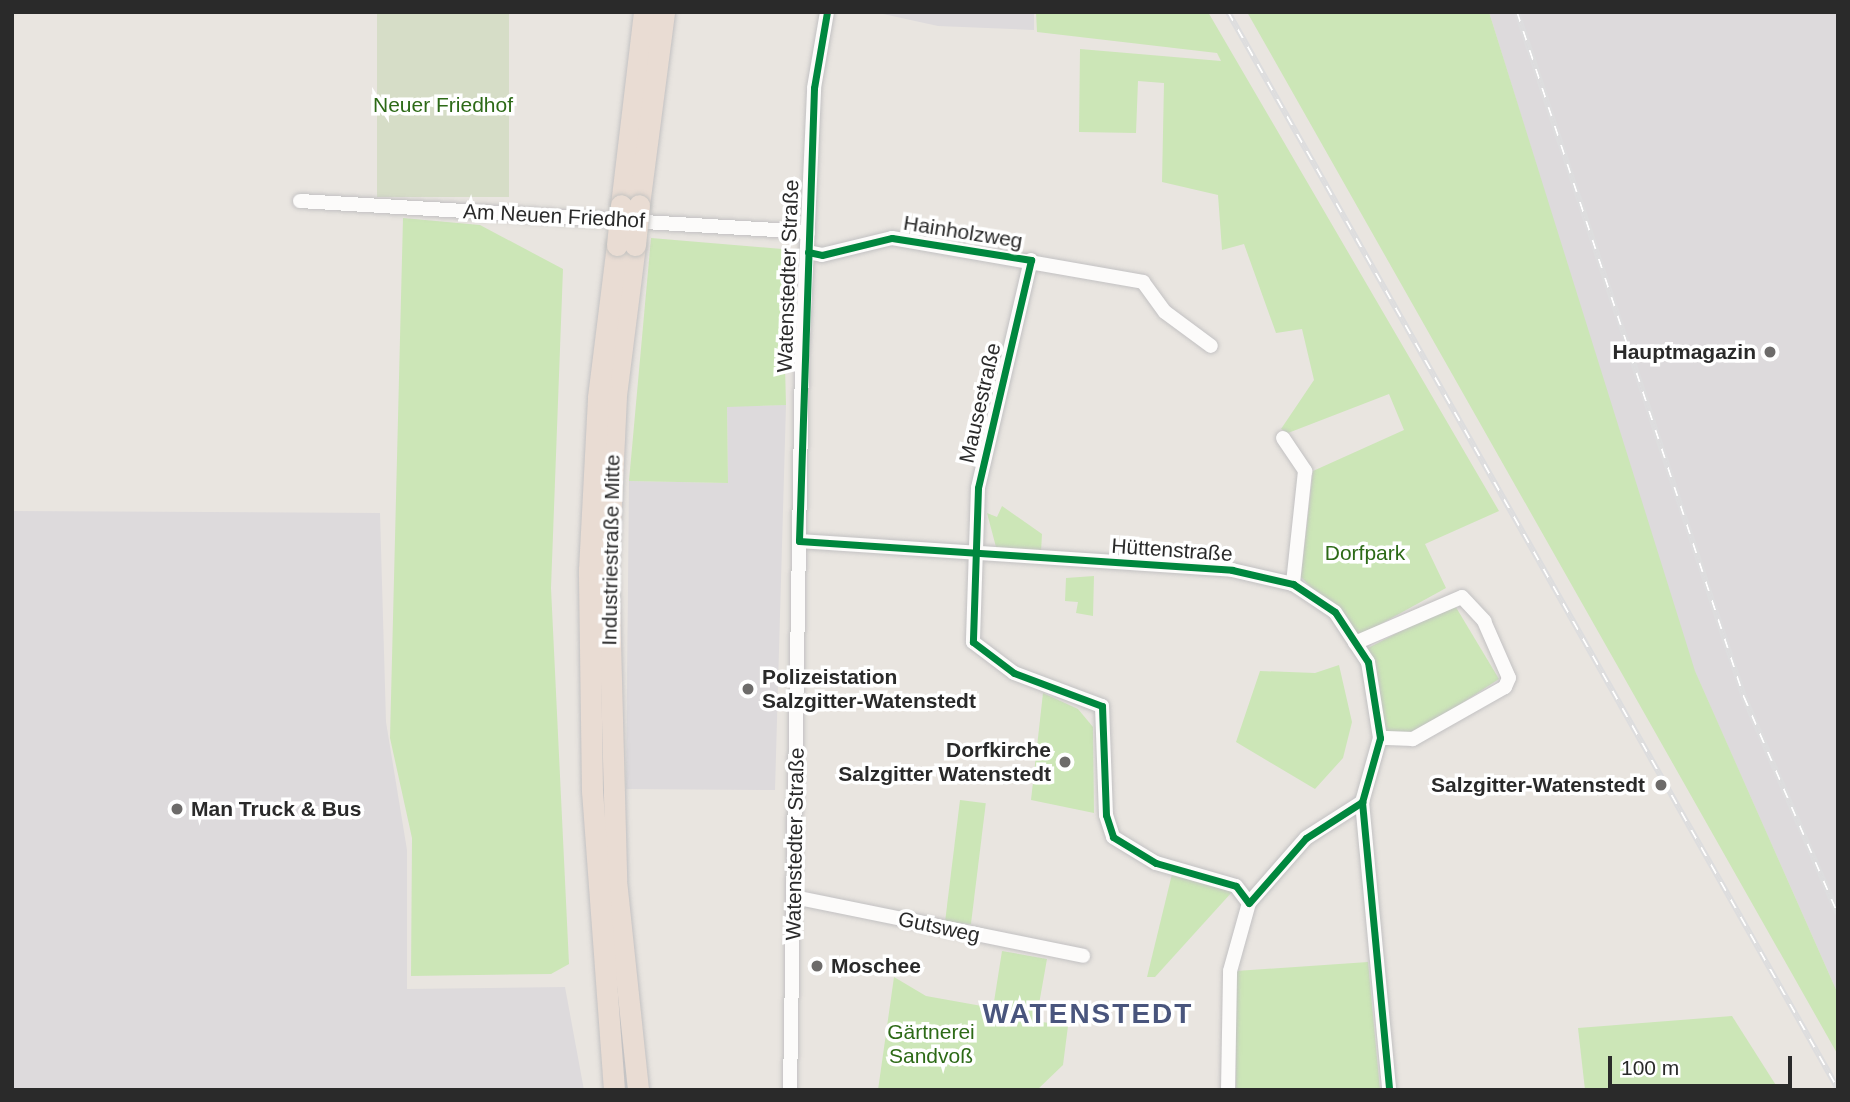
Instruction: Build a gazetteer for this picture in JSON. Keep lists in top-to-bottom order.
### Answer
{
  "streets": {
    "highway": ["Industriestraße Mitte"],
    "street": [
      "Am Neuen Friedhof",
      "Hainholzweg",
      "Watenstedter Straße",
      "Mausestraße",
      "Hüttenstraße",
      "Gutsweg"
    ]
  },
  "crossings": [
    ["Am Neuen Friedhof", "Watenstedter Straße"],
    ["Hainholzweg", "Watenstedter Straße"],
    ["Hainholzweg", "Mausestraße"],
    ["Watenstedter Straße", "Hüttenstraße"],
    ["Watenstedter Straße", "Gutsweg"],
    ["Mausestraße", "Hüttenstraße"]
  ],
  "districts": ["WATENSTEDT"],
  "parks": ["Neuer Friedhof", "Dorfpark", "Gärtnerei Sandvoß"],
  "places": [
    "Hauptmagazin",
    "Polizeistation Salzgitter-Watenstedt",
    "Dorfkirche Salzgitter Watenstedt",
    "Salzgitter-Watenstedt",
    "Man Truck & Bus",
    "Moschee"
  ],
  "scale_bar": "100 m"
}
